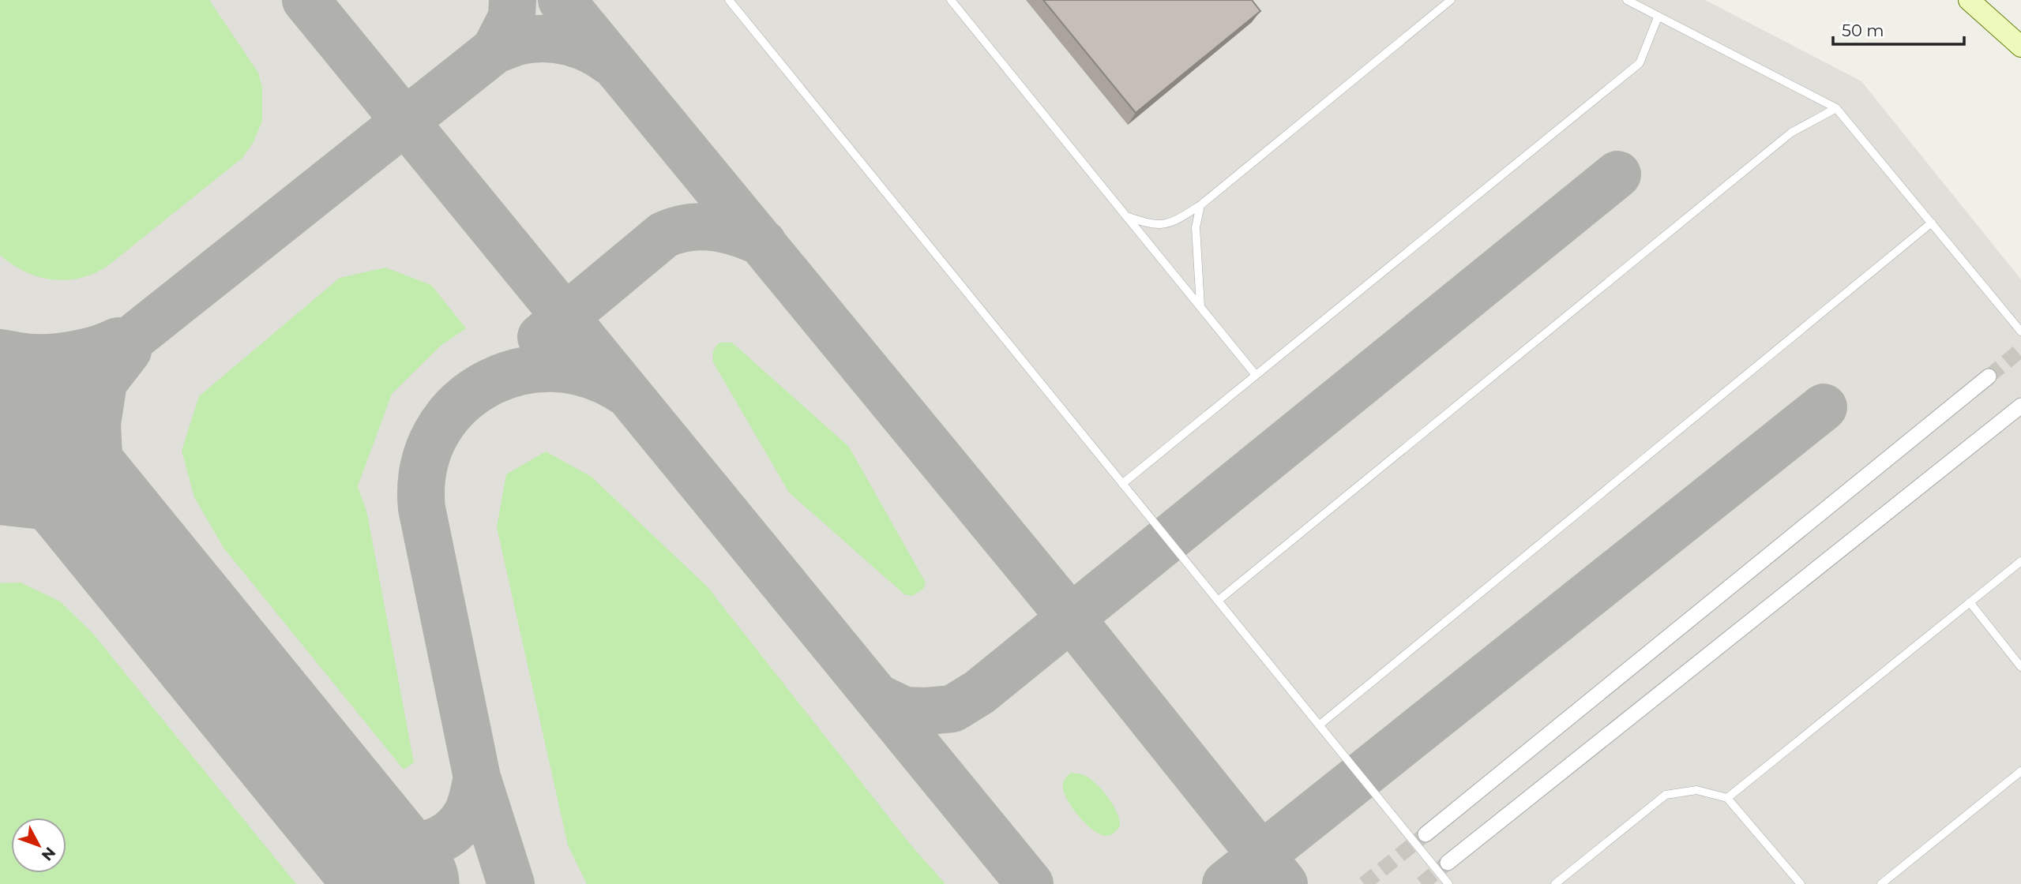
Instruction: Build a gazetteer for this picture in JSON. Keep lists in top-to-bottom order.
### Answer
{
  "scale_bar": "50 m",
  "north": "bottom right"
}
